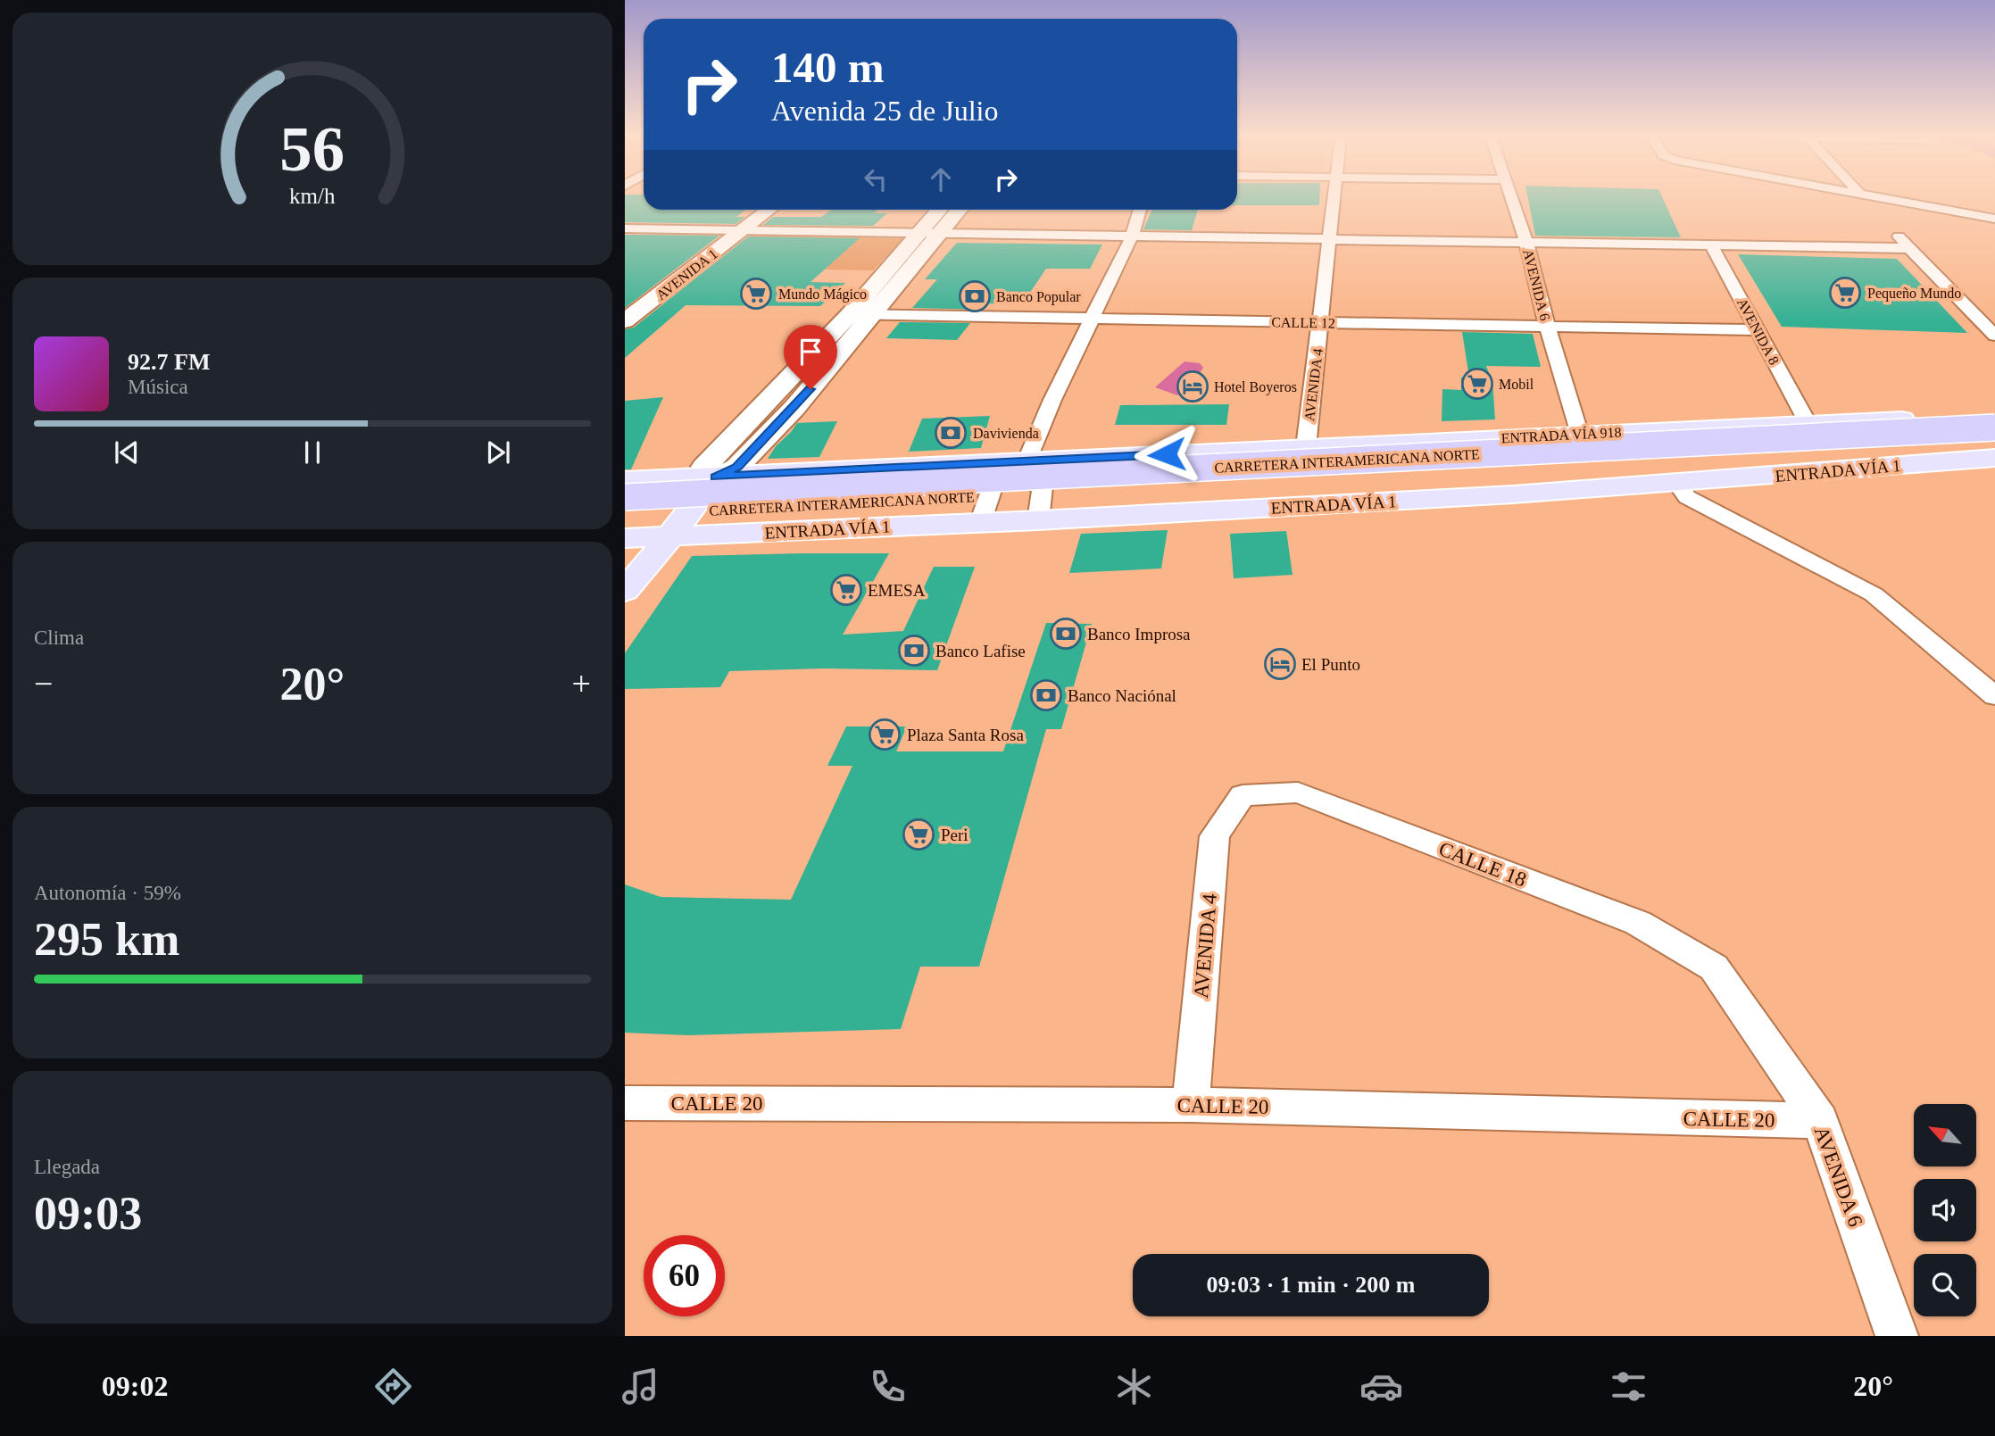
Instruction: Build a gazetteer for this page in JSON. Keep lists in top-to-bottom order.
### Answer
{
  "streets": {
    "highway": ["CARRETERA INTERAMERICANA NORTE"],
    "main road": ["ENTRADA VÍA 918", "ENTRADA VÍA 1"],
    "street": [
      "AVENIDA 1",
      "AVENIDA 6",
      "CALLE 12",
      "AVENIDA 8",
      "AVENIDA 4",
      "CALLE 18",
      "CALLE 20"
    ]
  },
  "crossings": [
    ["AVENIDA 6", "CALLE 12"],
    ["AVENIDA 6", "ENTRADA VÍA 918"],
    ["AVENIDA 6", "CALLE 18"],
    ["AVENIDA 6", "CALLE 20"],
    ["CALLE 12", "AVENIDA 8"],
    ["CALLE 12", "AVENIDA 4"],
    ["AVENIDA 4", "ENTRADA VÍA 918"],
    ["AVENIDA 4", "CALLE 18"],
    ["AVENIDA 4", "CALLE 20"]
  ],
  "places": {
    "supermarket": [
      "Pequeño Mundo",
      "Mundo Mágico",
      "Mobil",
      "EMESA",
      "Plaza Santa Rosa",
      "Peri"
    ],
    "bank": [
      "Banco Popular",
      "Davivienda",
      "Banco Improsa",
      "Banco Lafise",
      "Banco Naciónal"
    ],
    "hotel": ["Hotel Boyeros", "El Punto"]
  },
  "north": "top left",
  "page": {
    "turn": ["140 m", "Avenida 25 de Julio"],
    "song": ["92.7 FM", "Música"],
    "tile": [
      "Clima",
      ["Autonomía · 59%", "295 km"],
      ["Llegada", "09:03"]
    ],
    "heat": ["−", "20°", "+"],
    "limit": "60",
    "trip": "09:03 · 1 min · 200 m",
    "tabs": ["09:02", "20°"],
    "gauge": ["56", "km/h"]
  }
}
